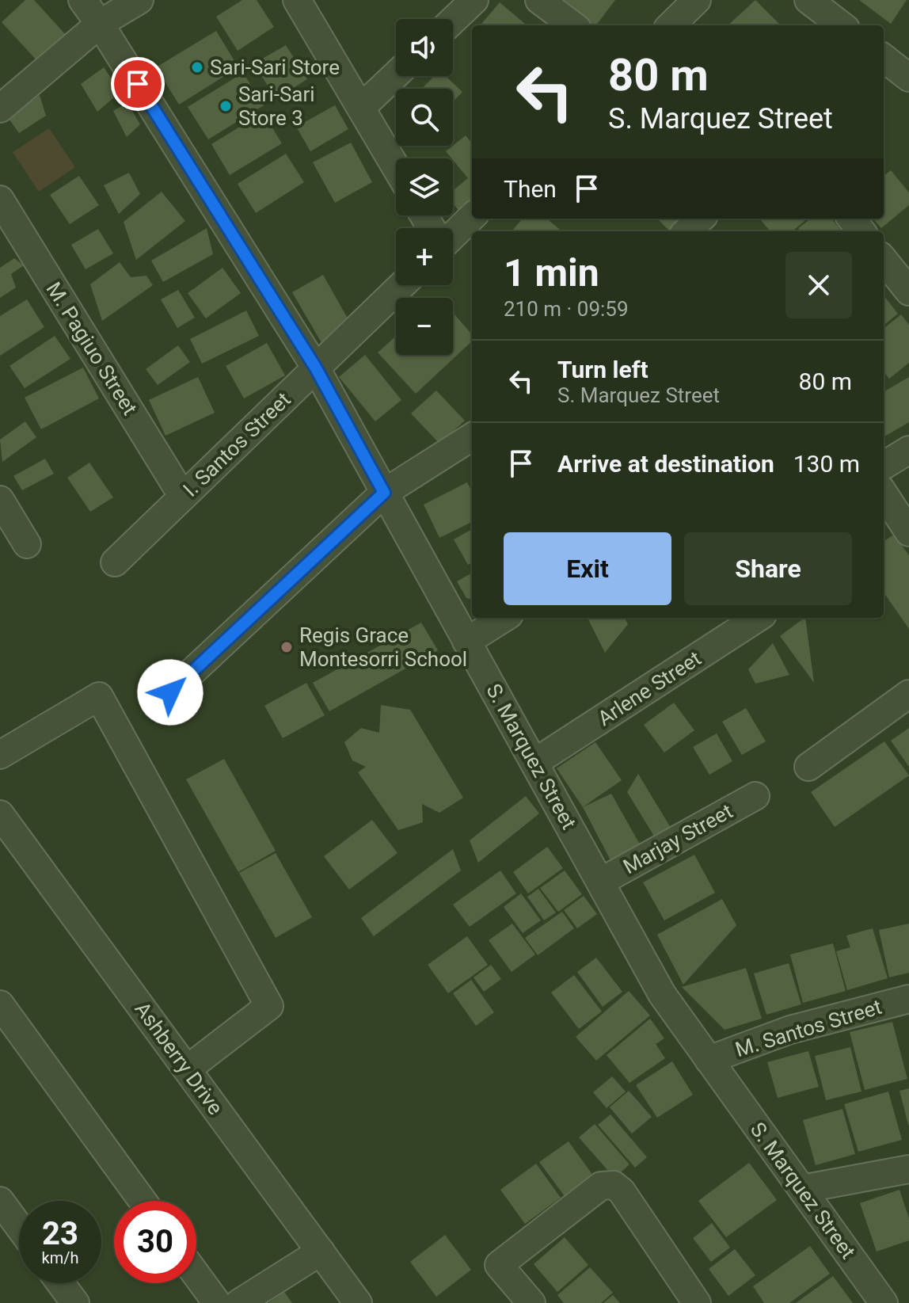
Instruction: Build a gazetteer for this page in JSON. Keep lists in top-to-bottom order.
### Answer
{
  "streets": {
    "street": [
      "M. Pagiuo Street",
      "I. Santos Street",
      "Arlene Street",
      "S. Marquez Street",
      "Marjay Street",
      "M. Santos Street",
      "Ashberry Drive"
    ]
  },
  "crossings": [
    ["M. Pagiuo Street", "I. Santos Street"],
    ["I. Santos Street", "S. Marquez Street"],
    ["Arlene Street", "S. Marquez Street"],
    ["S. Marquez Street", "Marjay Street"],
    ["S. Marquez Street", "M. Santos Street"]
  ],
  "places": ["Sari-Sari Store", "Sari-Sari Store 3", "Regis Grace Montesorri School"],
  "page": {
    "map_buttons": ["+", "−"],
    "turn": ["80 m", "S. Marquez Street"],
    "then": "Then",
    "heading": ["1 min", "210 m · 09:59"],
    "list": [
      {
        "name": "Turn left",
        "note": "S. Marquez Street",
        "value": "80 m"
      },
      {
        "name": "Arrive at destination",
        "value": "130 m"
      }
    ],
    "buttons": ["Exit", "Share"],
    "speed": "23 km/h",
    "limit": "30"
  }
}
